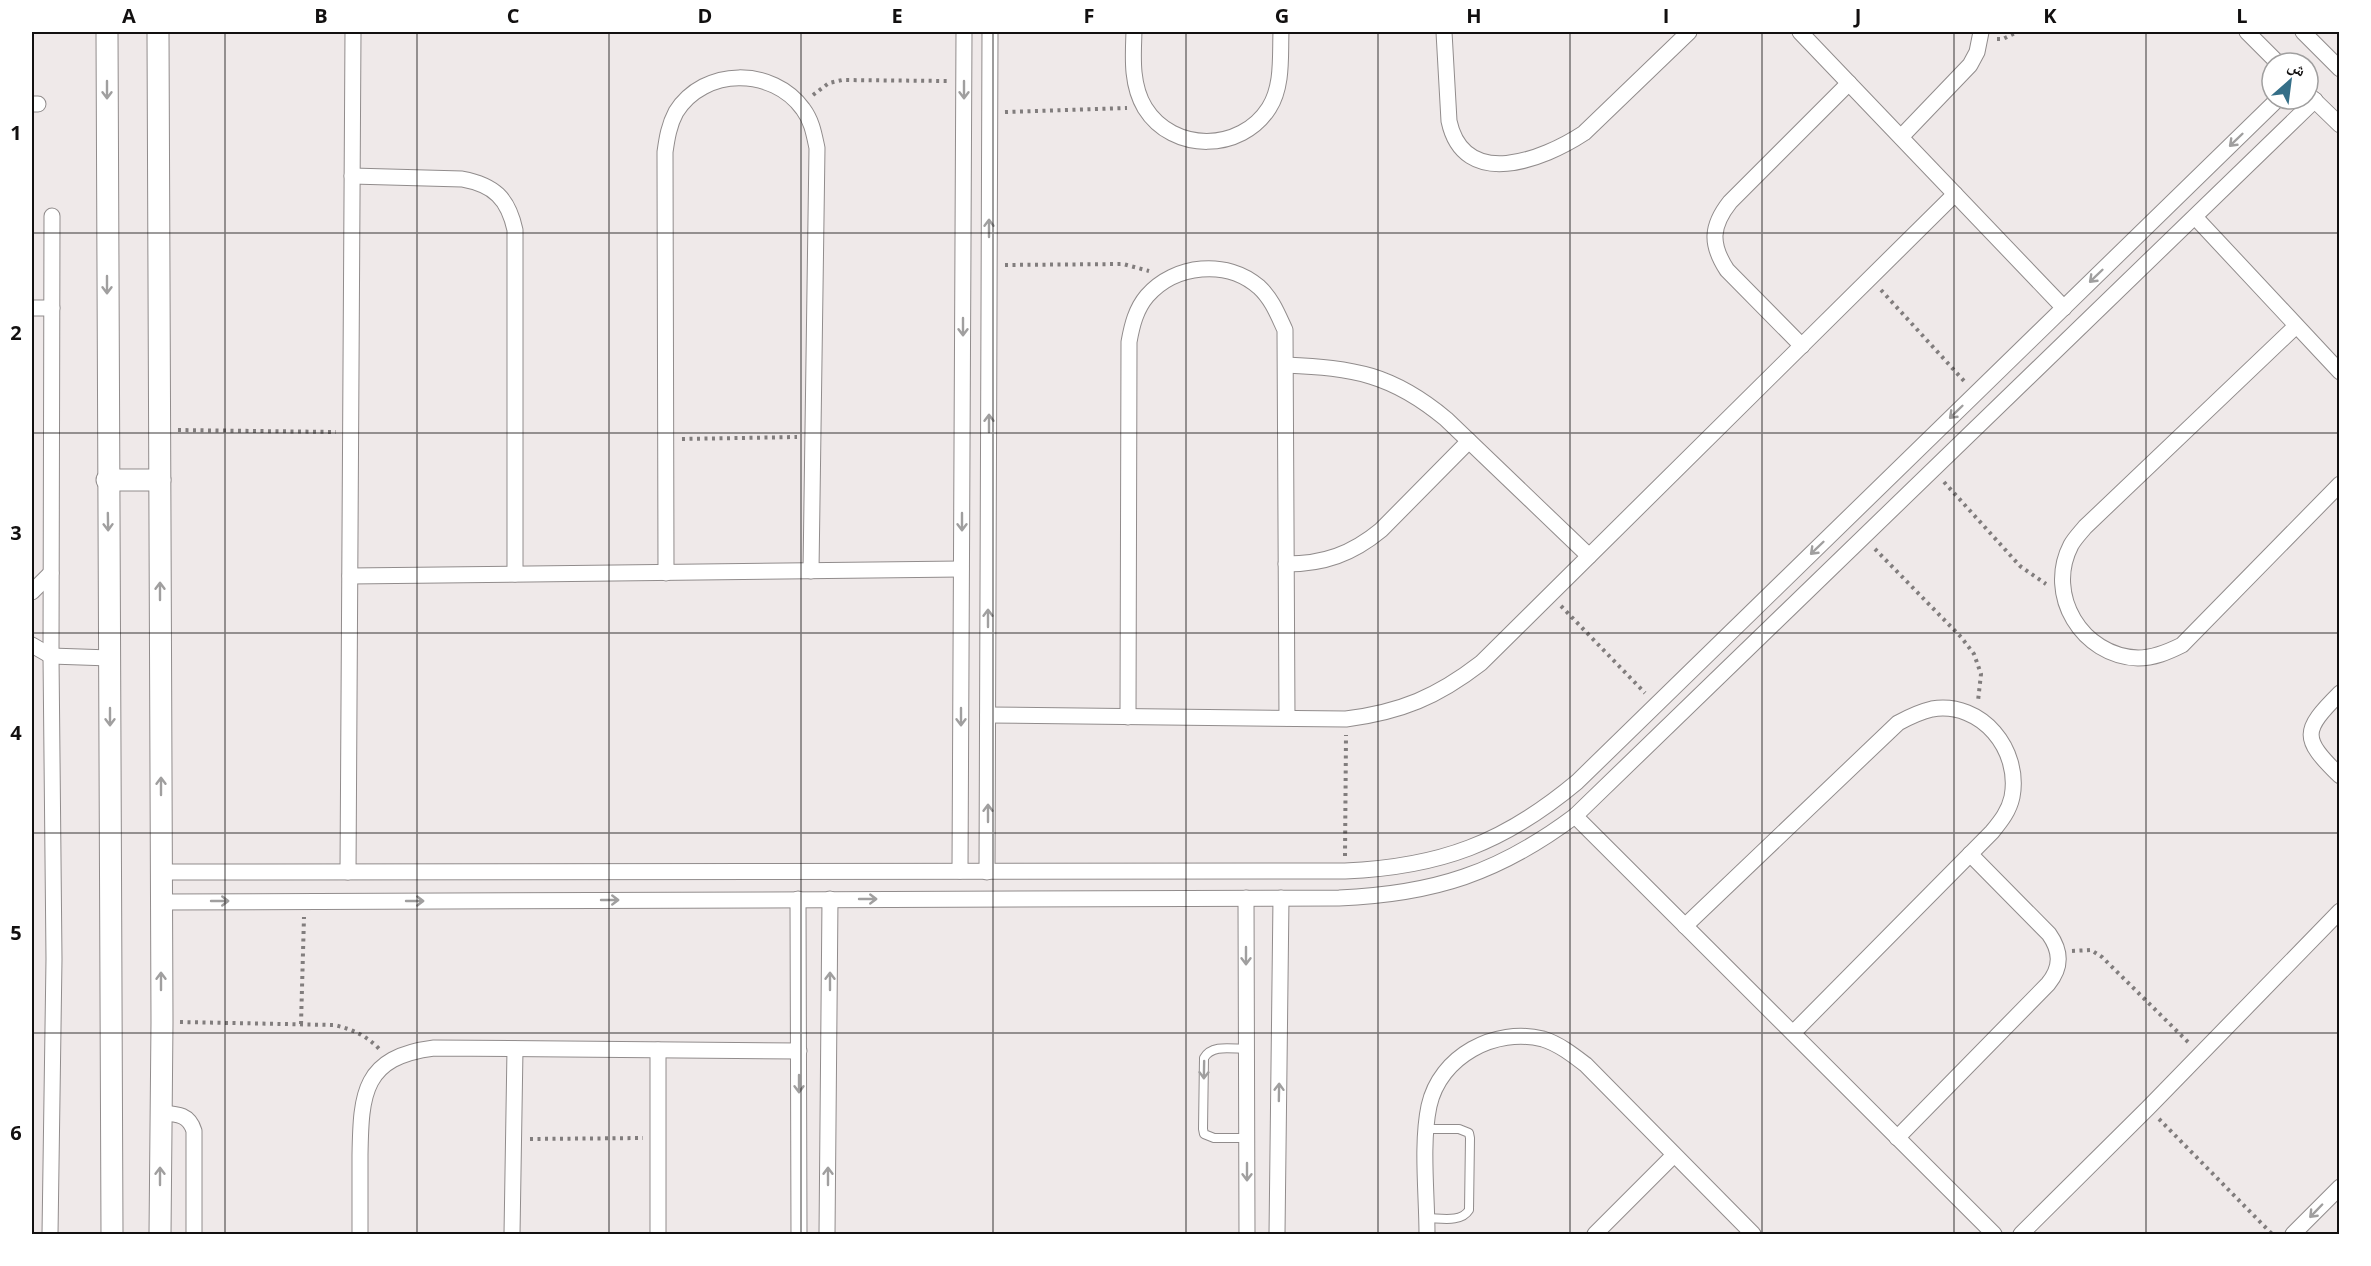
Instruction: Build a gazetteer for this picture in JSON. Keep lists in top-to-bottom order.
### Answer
{
  "north": "top right",
  "grid": {
    "columns": [
      "A",
      "B",
      "C",
      "D",
      "E",
      "F",
      "G",
      "H",
      "I",
      "J",
      "K",
      "L"
    ],
    "rows": [
      "1",
      "2",
      "3",
      "4",
      "5",
      "6"
    ]
  }
}
